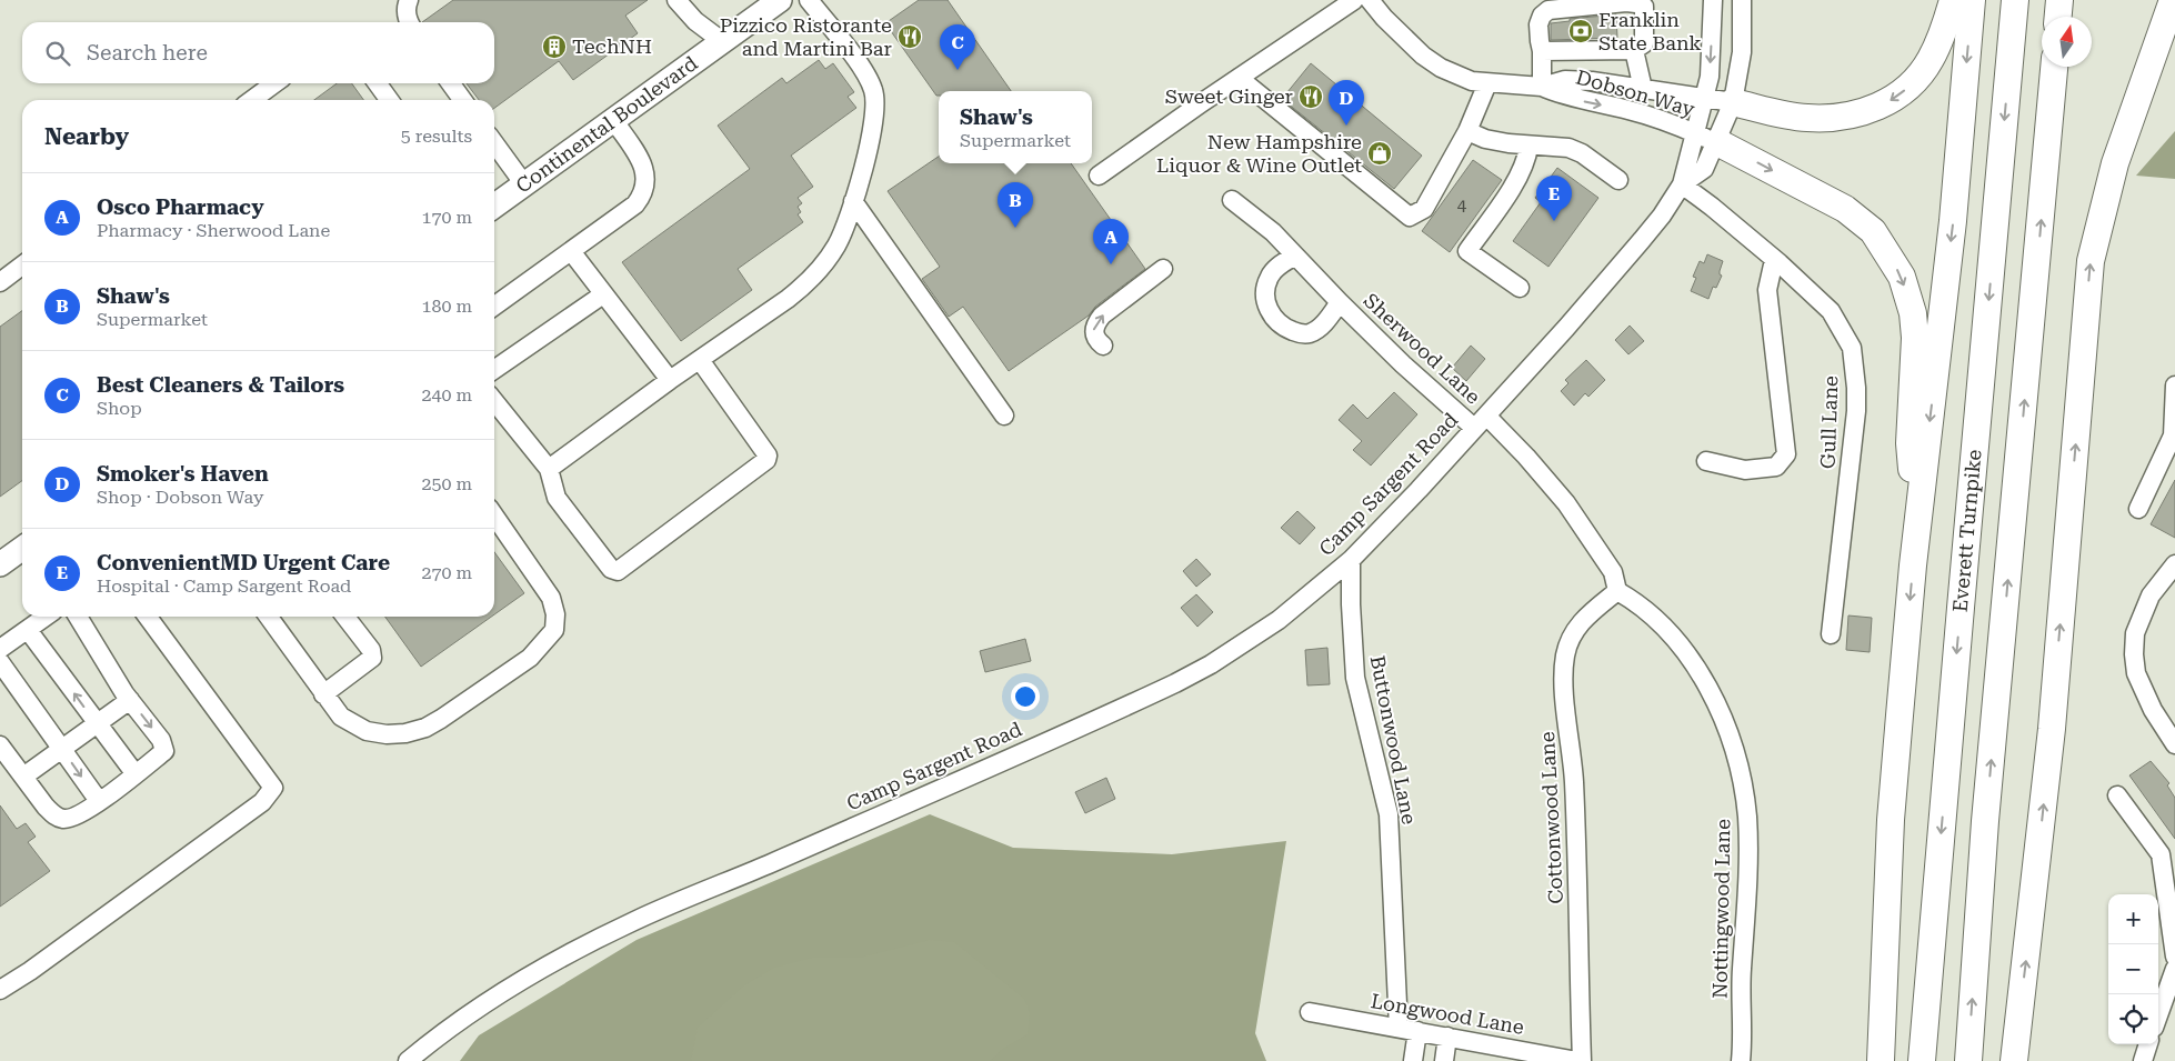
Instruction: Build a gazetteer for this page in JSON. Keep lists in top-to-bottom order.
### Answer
{
  "streets": {
    "highway": ["Everett Turnpike"],
    "main road": ["Continental Boulevard"],
    "street": [
      "Dobson Way",
      "Sherwood Lane",
      "Gull Lane",
      "Camp Sargent Road",
      "Buttonwood Lane",
      "Cottonwood Lane",
      "Nottingwood Lane",
      "Longwood Lane"
    ]
  },
  "crossings": [
    ["Dobson Way", "Camp Sargent Road"],
    ["Sherwood Lane", "Camp Sargent Road"],
    ["Gull Lane", "Camp Sargent Road"],
    ["Camp Sargent Road", "Buttonwood Lane"],
    ["Buttonwood Lane", "Longwood Lane"],
    ["Cottonwood Lane", "Nottingwood Lane"]
  ],
  "places": {
    "bank": ["Franklin State Bank"],
    "restaurant": ["Pizzico Ristorante and Martini Bar", "Sweet Ginger"],
    "building": ["TechNH"],
    "shop": ["New Hampshire Liquor & Wine Outlet"]
  },
  "house_numbers": ["4"],
  "north": "top",
  "page": {
    "search": "Search here",
    "pins": [
      "C",
      "D",
      "E",
      "B",
      "A"
    ],
    "popup": ["Shaw's", "Supermarket"],
    "heading": ["Nearby", "5 results"],
    "list": [
      {
        "mark": "A",
        "name": "Osco Pharmacy",
        "note": "Pharmacy · Sherwood Lane",
        "value": "170 m"
      },
      {
        "mark": "B",
        "name": "Shaw's",
        "note": "Supermarket",
        "value": "180 m"
      },
      {
        "mark": "C",
        "name": "Best Cleaners & Tailors",
        "note": "Shop",
        "value": "240 m"
      },
      {
        "mark": "D",
        "name": "Smoker's Haven",
        "note": "Shop · Dobson Way",
        "value": "250 m"
      },
      {
        "mark": "E",
        "name": "ConvenientMD Urgent Care",
        "note": "Hospital · Camp Sargent Road",
        "value": "270 m"
      }
    ],
    "map_buttons": ["+", "−"]
  }
}
